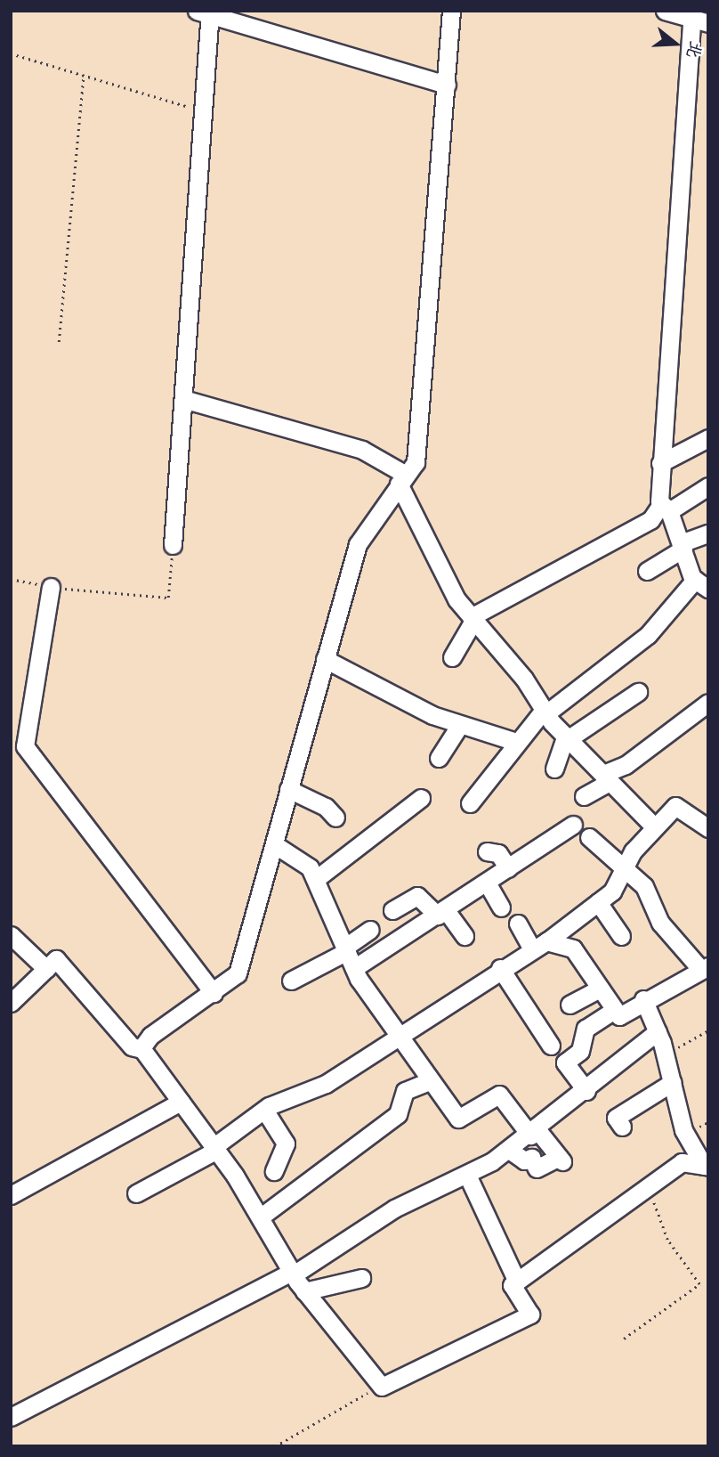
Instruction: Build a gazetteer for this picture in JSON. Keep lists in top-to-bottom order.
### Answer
{
  "north": "right"
}
